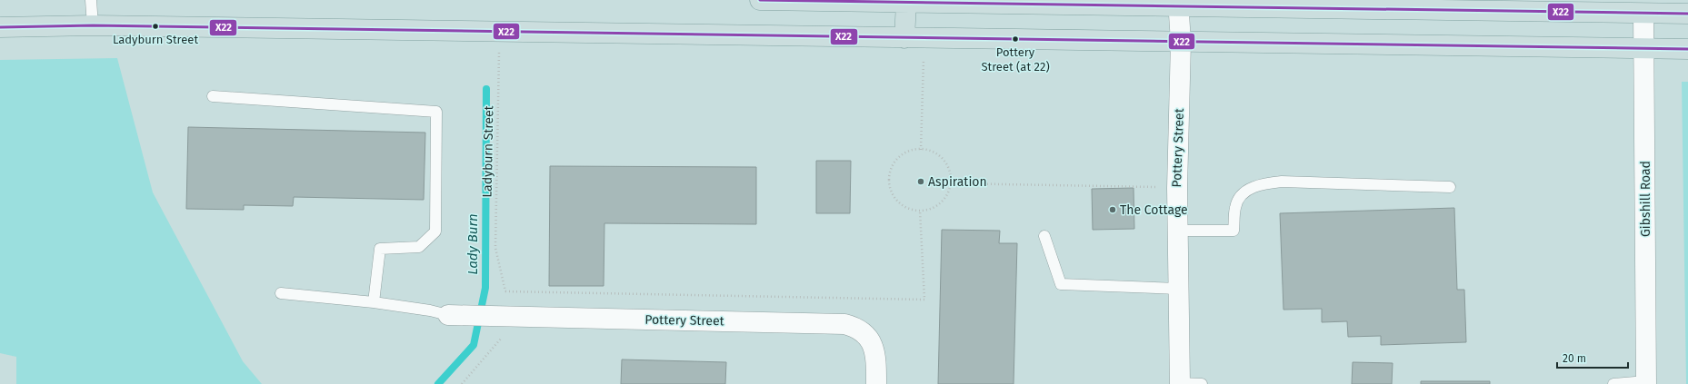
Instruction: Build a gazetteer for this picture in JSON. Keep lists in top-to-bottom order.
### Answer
{
  "streets": {
    "street": ["Pottery Street", "Gibshill Road"],
    "path": ["Ladyburn Street"]
  },
  "crossings": [
    ["Pottery Street", "Ladyburn Street"]
  ],
  "water": ["Lady Burn"],
  "places": [
    "Ladyburn Street",
    "Pottery Street (at 22)",
    "Aspiration",
    "The Cottage"
  ],
  "lines": ["transit line X22"],
  "scale_bar": "20 m"
}
